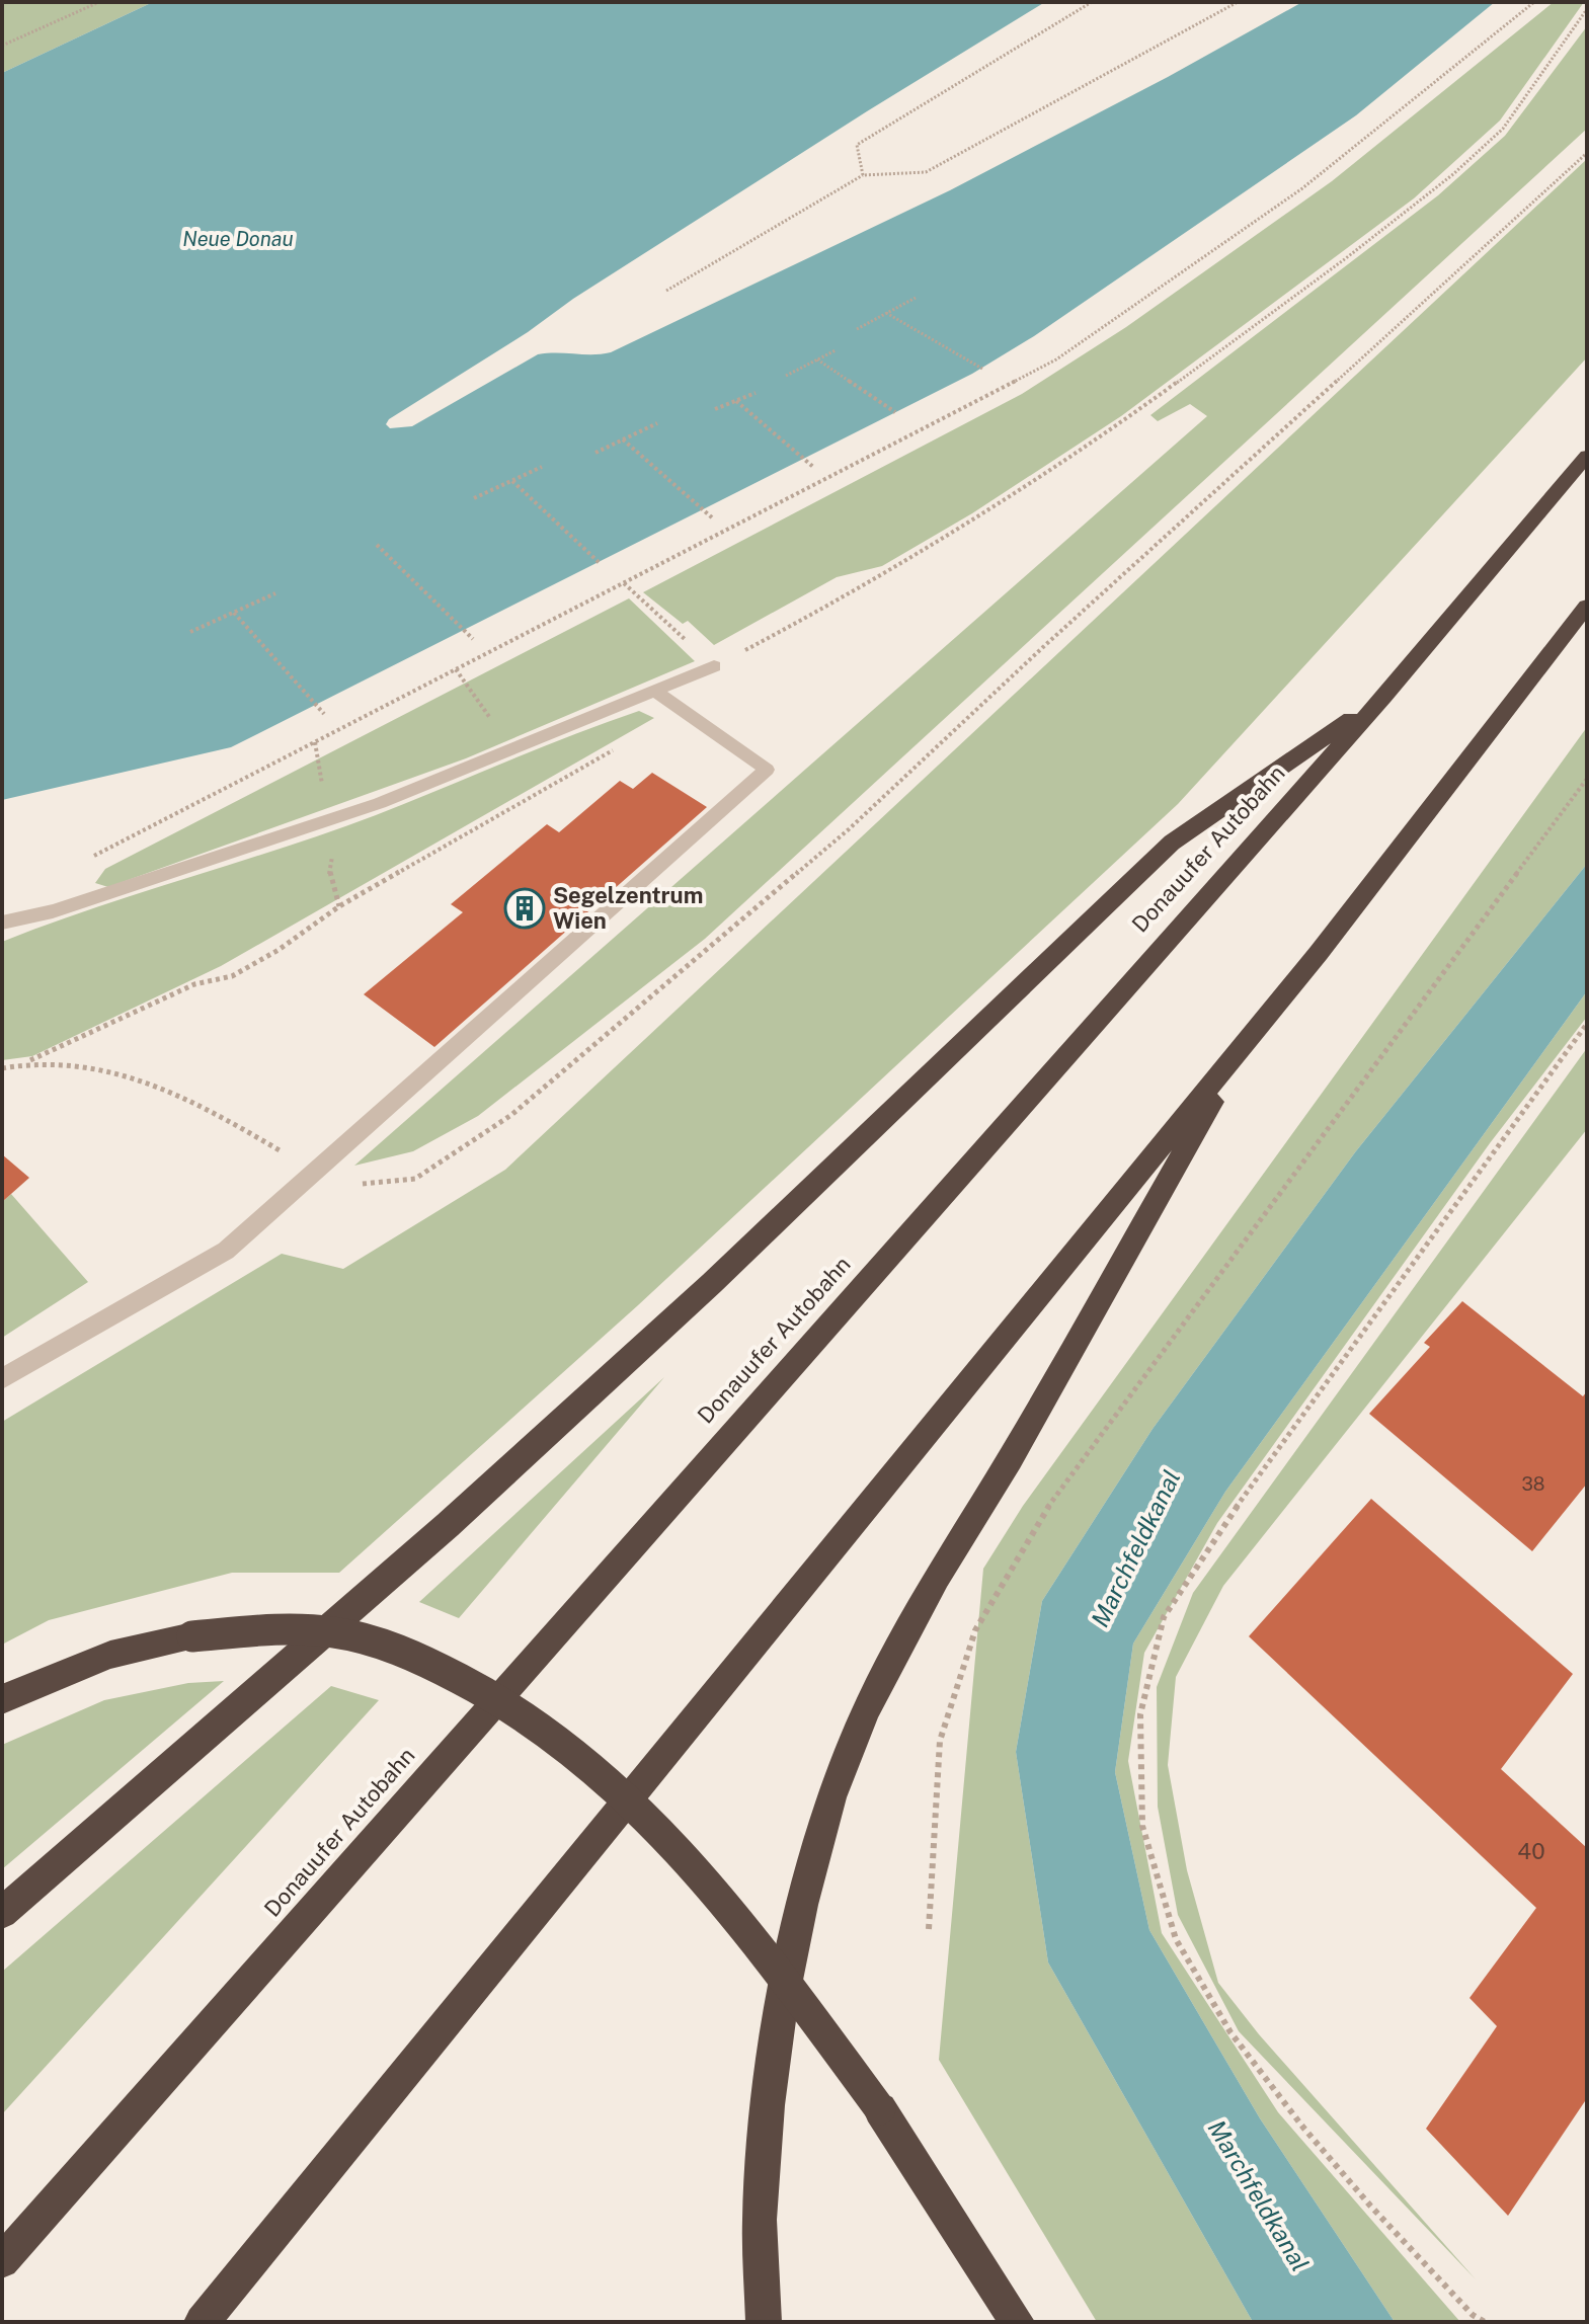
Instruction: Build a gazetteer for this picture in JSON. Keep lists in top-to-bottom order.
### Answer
{
  "streets": {
    "highway": ["Donauufer Autobahn"]
  },
  "water": ["Neue Donau", "Marchfeldkanal"],
  "places": {
    "building": ["Segelzentrum Wien"]
  },
  "house_numbers": ["38", "40"]
}
